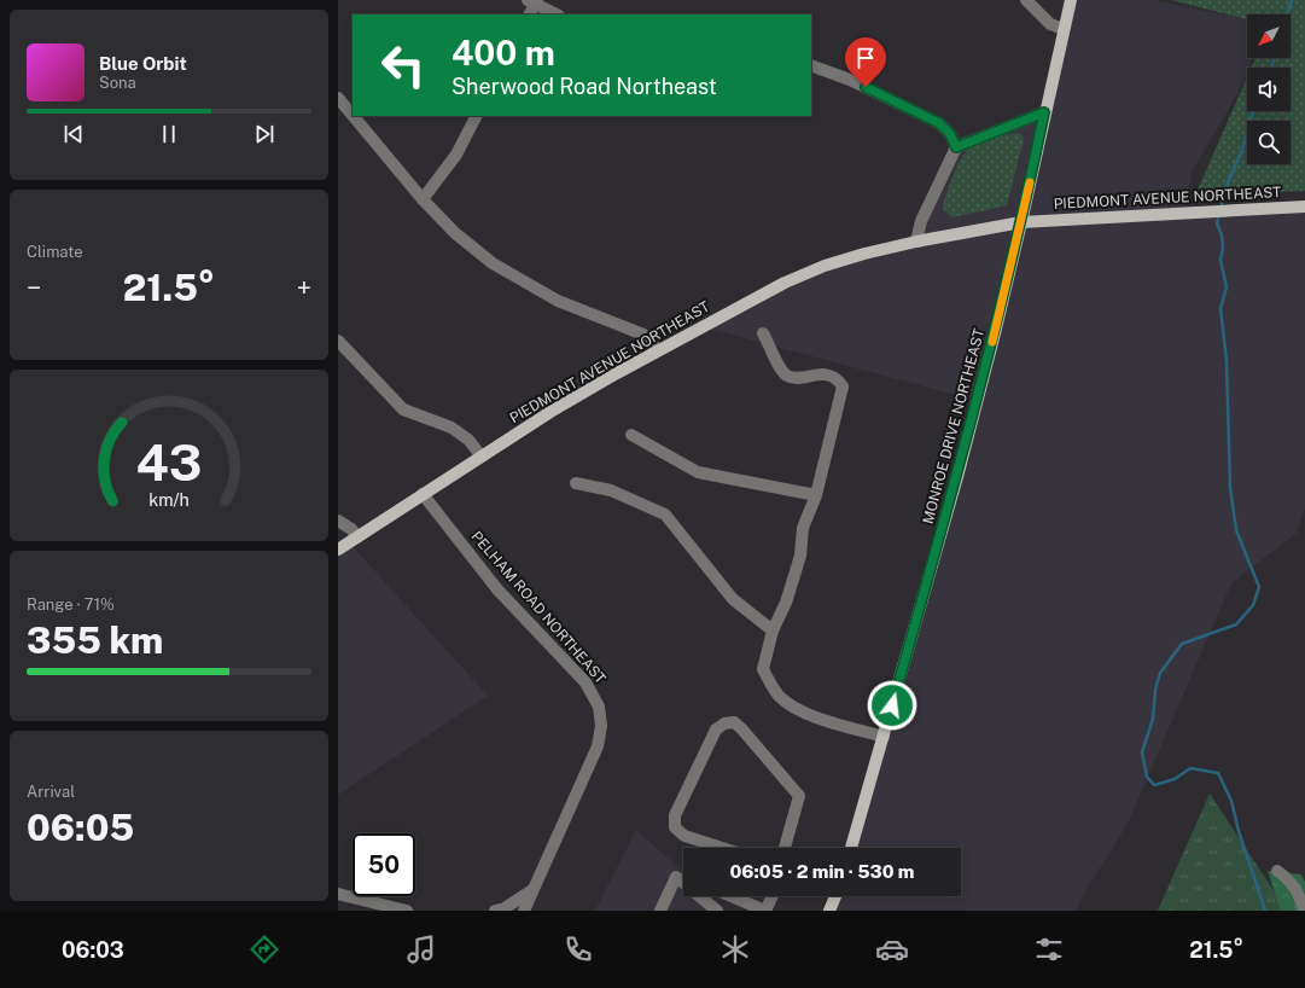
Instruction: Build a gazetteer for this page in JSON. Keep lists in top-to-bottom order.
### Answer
{
  "streets": {
    "main road": ["PIEDMONT AVENUE NORTHEAST", "MONROE DRIVE NORTHEAST"],
    "street": ["PELHAM ROAD NORTHEAST"]
  },
  "crossings": [
    ["PIEDMONT AVENUE NORTHEAST", "MONROE DRIVE NORTHEAST"],
    ["PIEDMONT AVENUE NORTHEAST", "PELHAM ROAD NORTHEAST"]
  ],
  "north": "bottom left",
  "page": {
    "turn": ["400 m", "Sherwood Road Northeast"],
    "song": ["Blue Orbit", "Sona"],
    "tile": [
      "Climate",
      ["Range · 71%", "355 km"],
      ["Arrival", "06:05"]
    ],
    "heat": ["−", "21.5°", "+"],
    "limit": "50",
    "trip": "06:05 · 2 min · 530 m",
    "tabs": ["06:03", "21.5°"],
    "gauge": ["43", "km/h"]
  }
}
